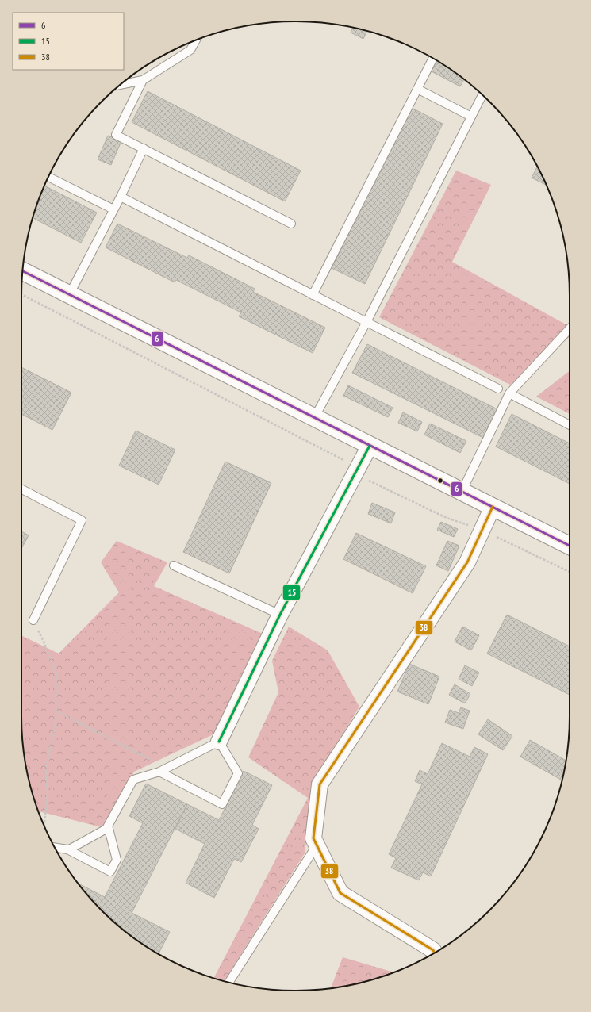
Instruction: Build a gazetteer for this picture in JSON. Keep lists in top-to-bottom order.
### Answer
{
  "lines": ["transit line 6", "transit line 15", "transit line 38"],
  "legend": ["6", "15", "38"]
}
